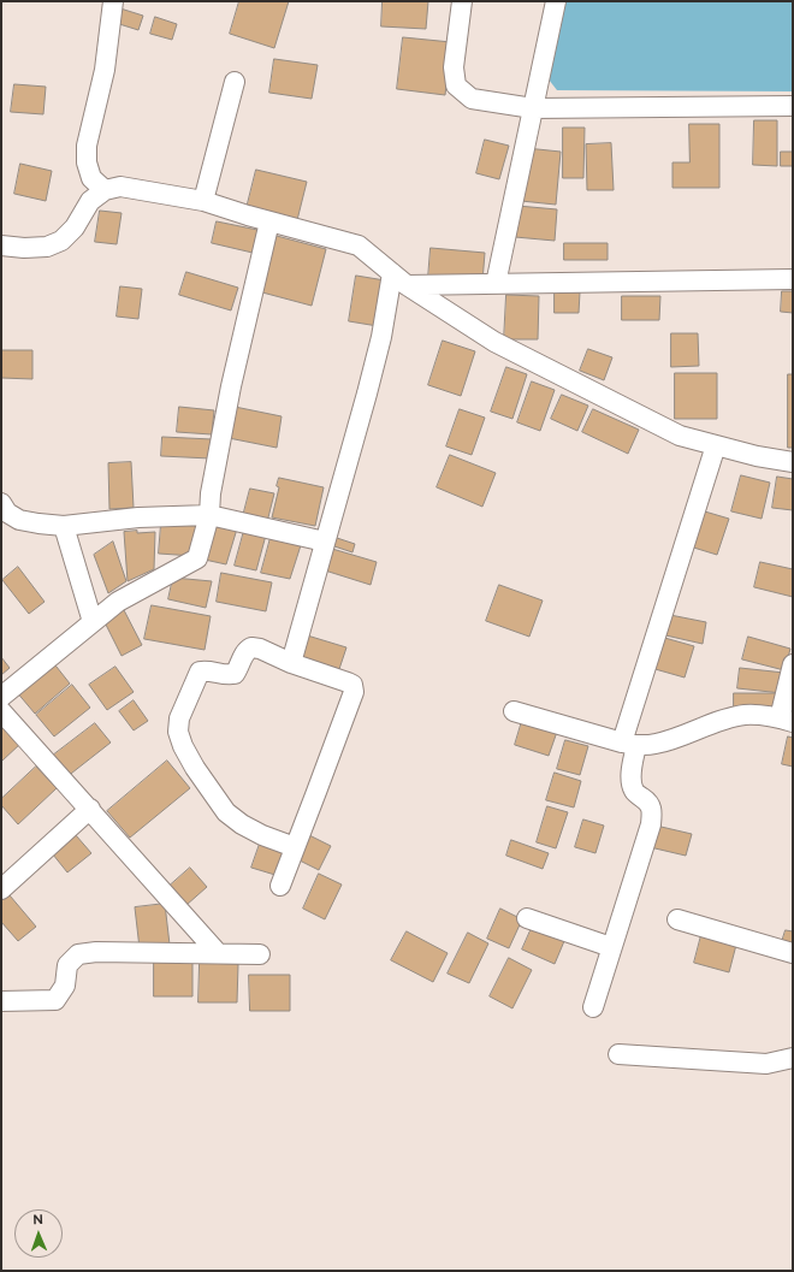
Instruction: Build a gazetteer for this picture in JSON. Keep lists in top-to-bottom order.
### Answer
{
  "north": "top"
}
